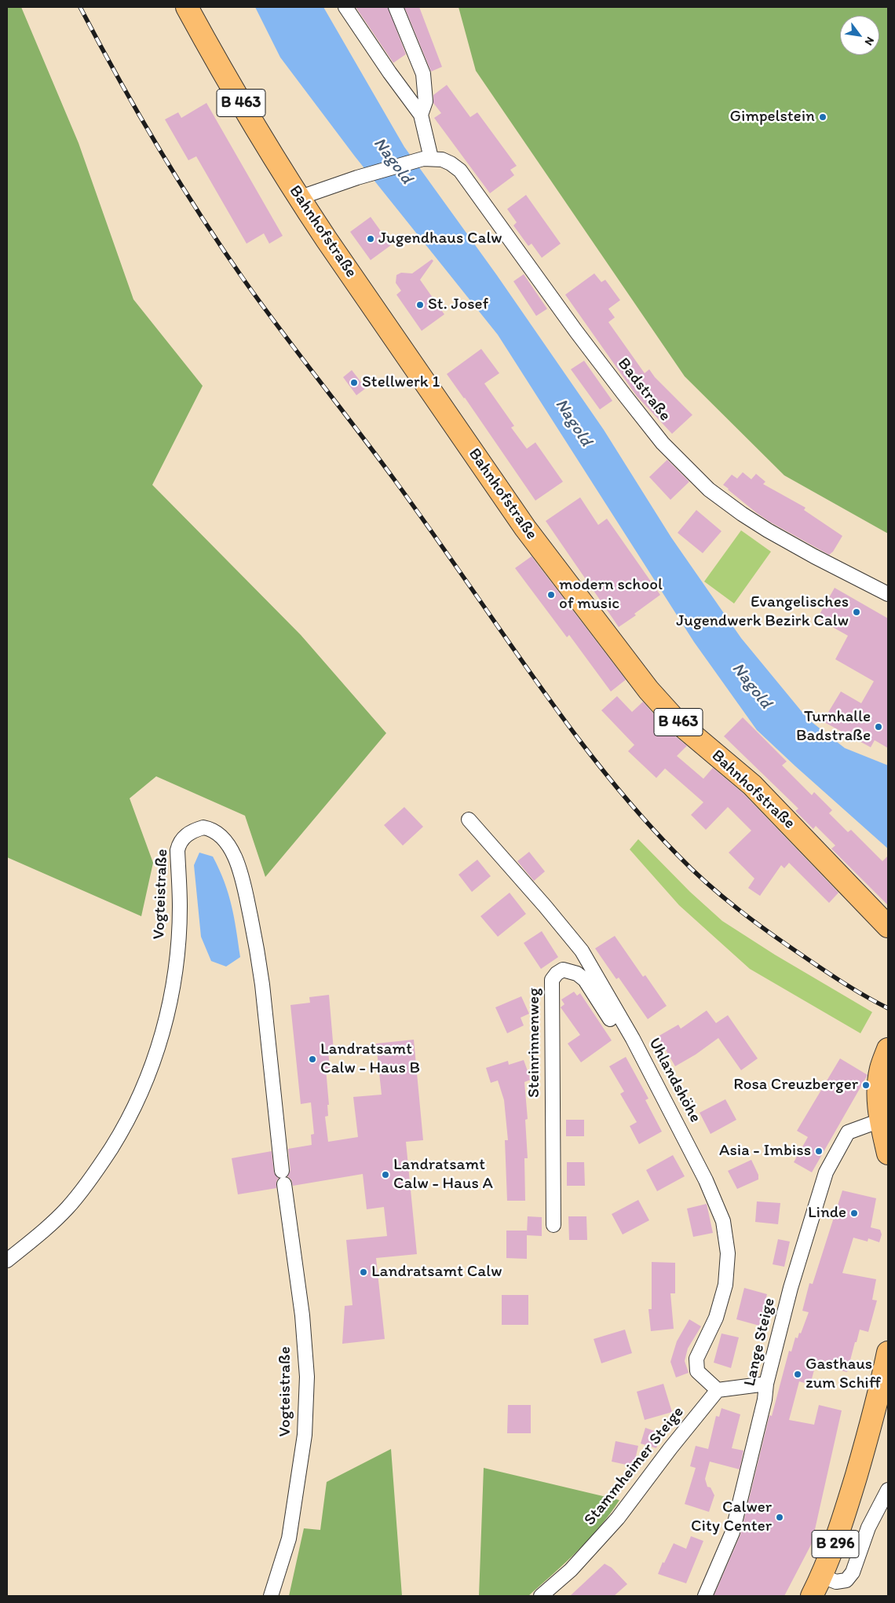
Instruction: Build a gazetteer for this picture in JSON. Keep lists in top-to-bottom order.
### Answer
{
  "streets": {
    "main road": ["B 463", "Bahnhofstraße", "B 296"],
    "street": [
      "Badstraße",
      "Vogteistraße",
      "Steinrinnenweg",
      "Uhlandshöhe",
      "Lange Steige",
      "Stammheimer Steige"
    ]
  },
  "crossings": [
    ["Steinrinnenweg", "Uhlandshöhe"],
    ["Uhlandshöhe", "Stammheimer Steige"]
  ],
  "water": ["Nagold"],
  "places": [
    "Gimpelstein",
    "Jugendhaus Calw",
    "St. Josef",
    "Stellwerk 1",
    "modern school of music",
    "Evangelisches Jugendwerk Bezirk Calw",
    "Turnhalle Badstraße",
    "Landratsamt Calw - Haus B",
    "Rosa Creuzberger",
    "Asia - Imbiss",
    "Landratsamt Calw - Haus A",
    "Linde",
    "Landratsamt Calw",
    "Gasthaus zum Schiff",
    "Calwer City Center"
  ],
  "north": "bottom right"
}
